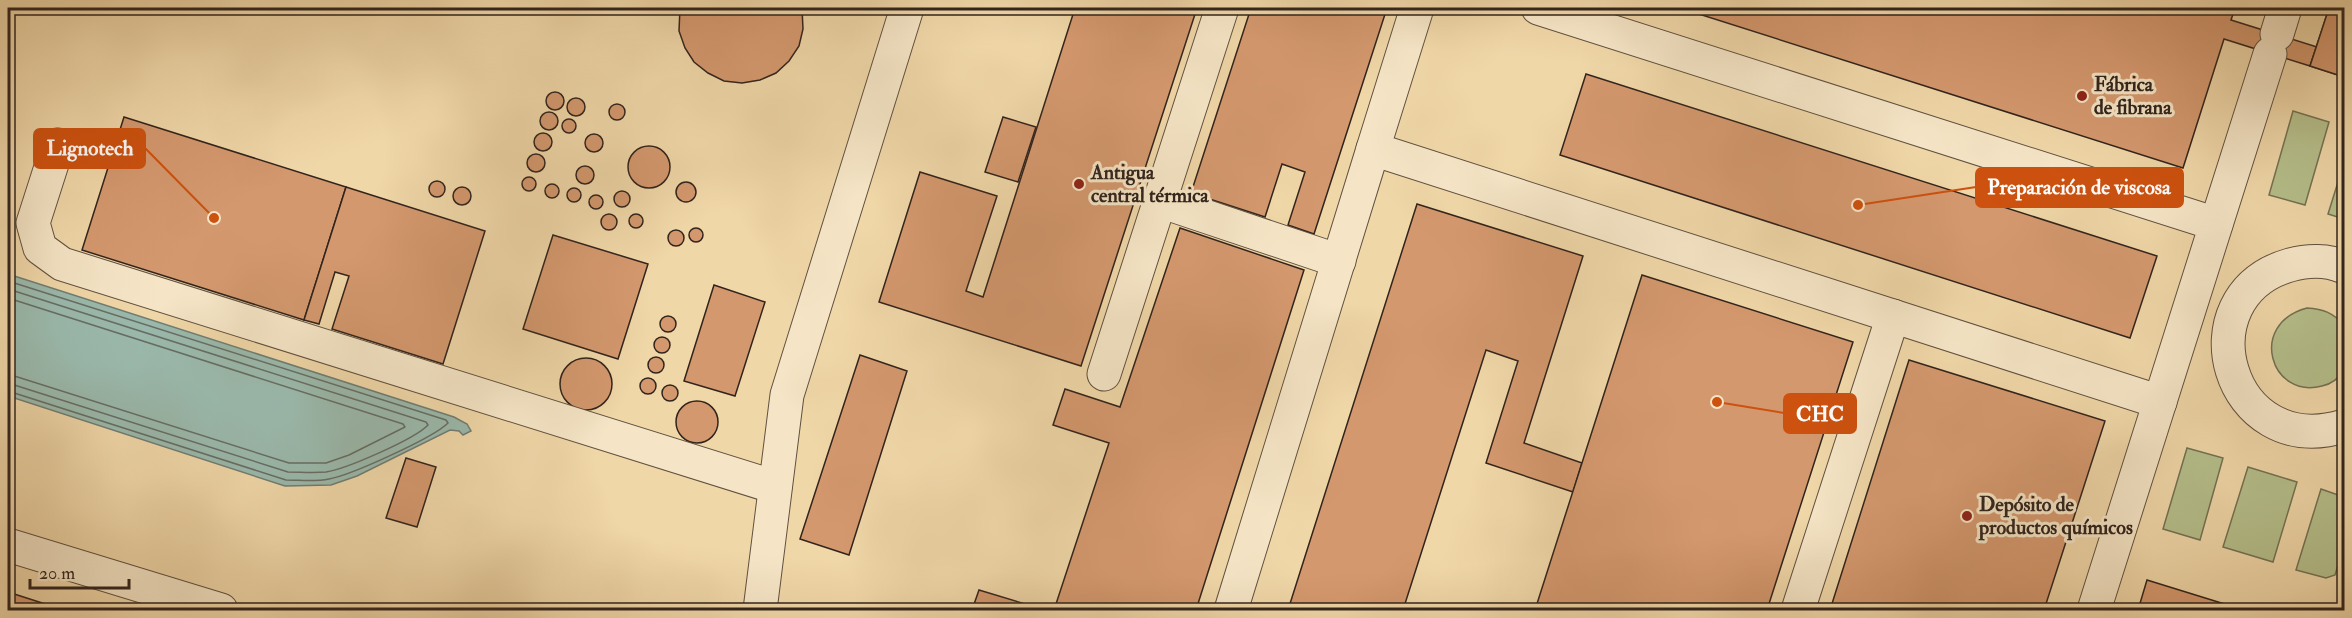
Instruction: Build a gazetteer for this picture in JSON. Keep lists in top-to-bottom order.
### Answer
{
  "places": [
    "Fábrica de fibrana",
    "Antigua central térmica",
    "Preparación de viscosa",
    "Lignotech",
    "CHC",
    "Depósito de productos químicos"
  ],
  "scale_bar": "20 m"
}
